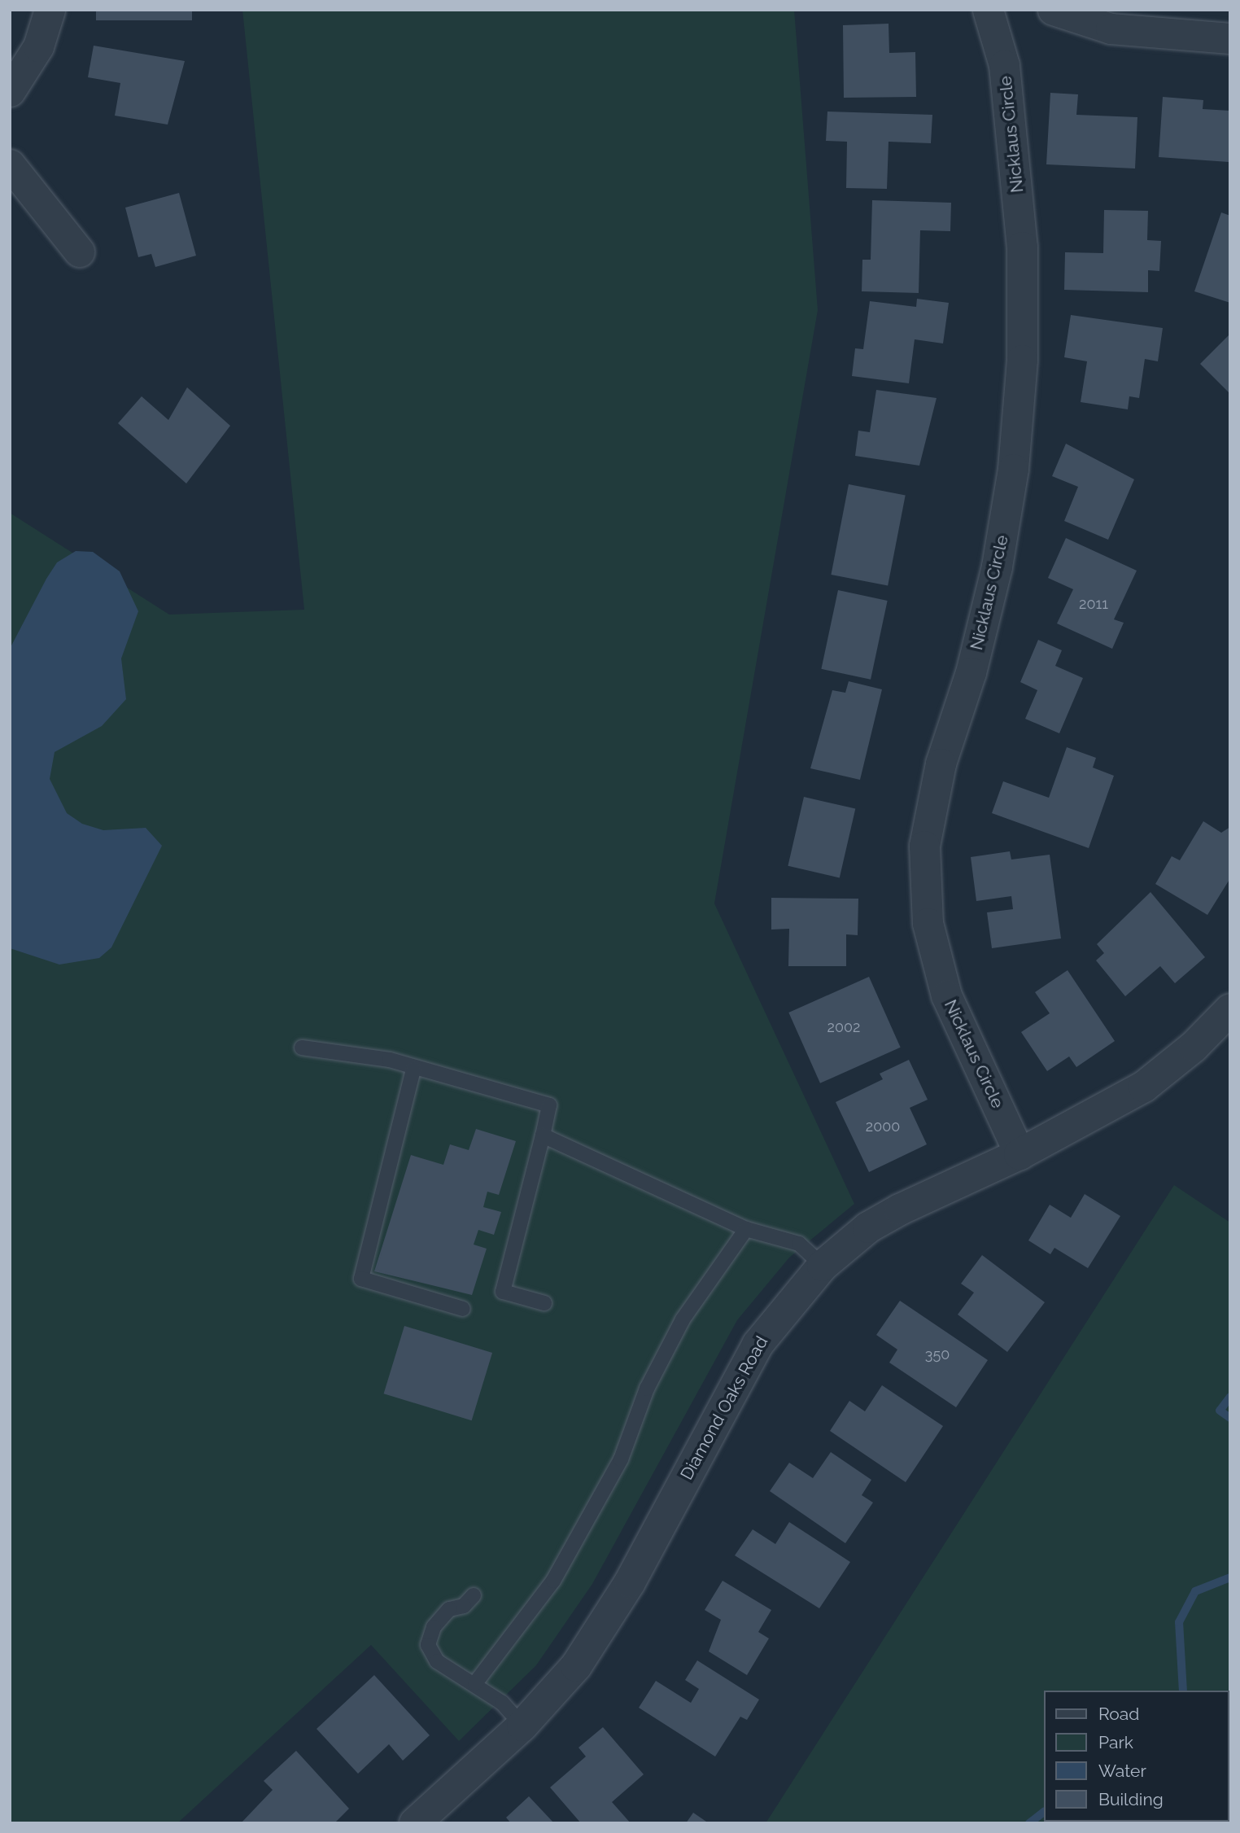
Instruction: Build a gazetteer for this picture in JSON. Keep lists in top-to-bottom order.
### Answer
{
  "streets": {
    "street": ["Nicklaus Circle", "Diamond Oaks Road"]
  },
  "crossings": [
    ["Nicklaus Circle", "Diamond Oaks Road"]
  ],
  "house_numbers": [
    "2011",
    "2002",
    "2000",
    "350"
  ],
  "legend": [
    "Road",
    "Park",
    "Water",
    "Building"
  ]
}
